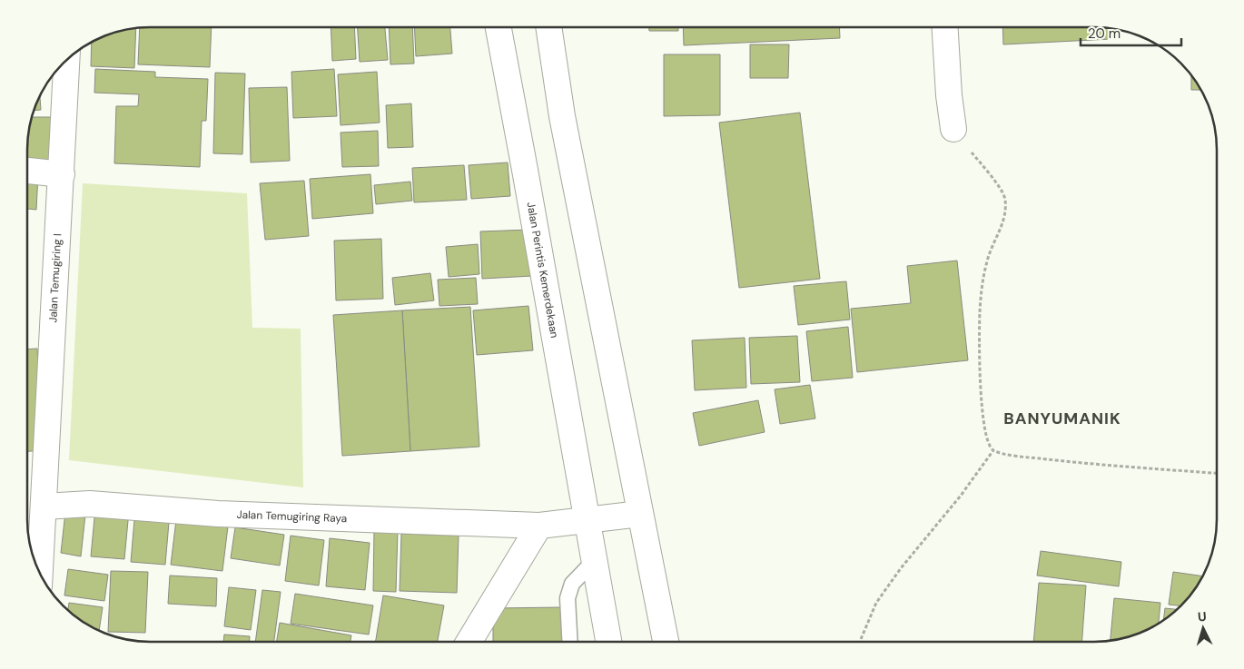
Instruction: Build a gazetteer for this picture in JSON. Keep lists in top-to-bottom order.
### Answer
{
  "streets": {
    "main road": ["Jalan Perintis Kemerdekaan", "Jalan Temugiring I", "Jalan Temugiring Raya"]
  },
  "crossings": [
    ["Jalan Perintis Kemerdekaan", "Jalan Temugiring Raya"],
    ["Jalan Temugiring I", "Jalan Temugiring Raya"]
  ],
  "districts": ["BANYUMANIK"],
  "scale_bar": "20 m",
  "north": "top"
}
